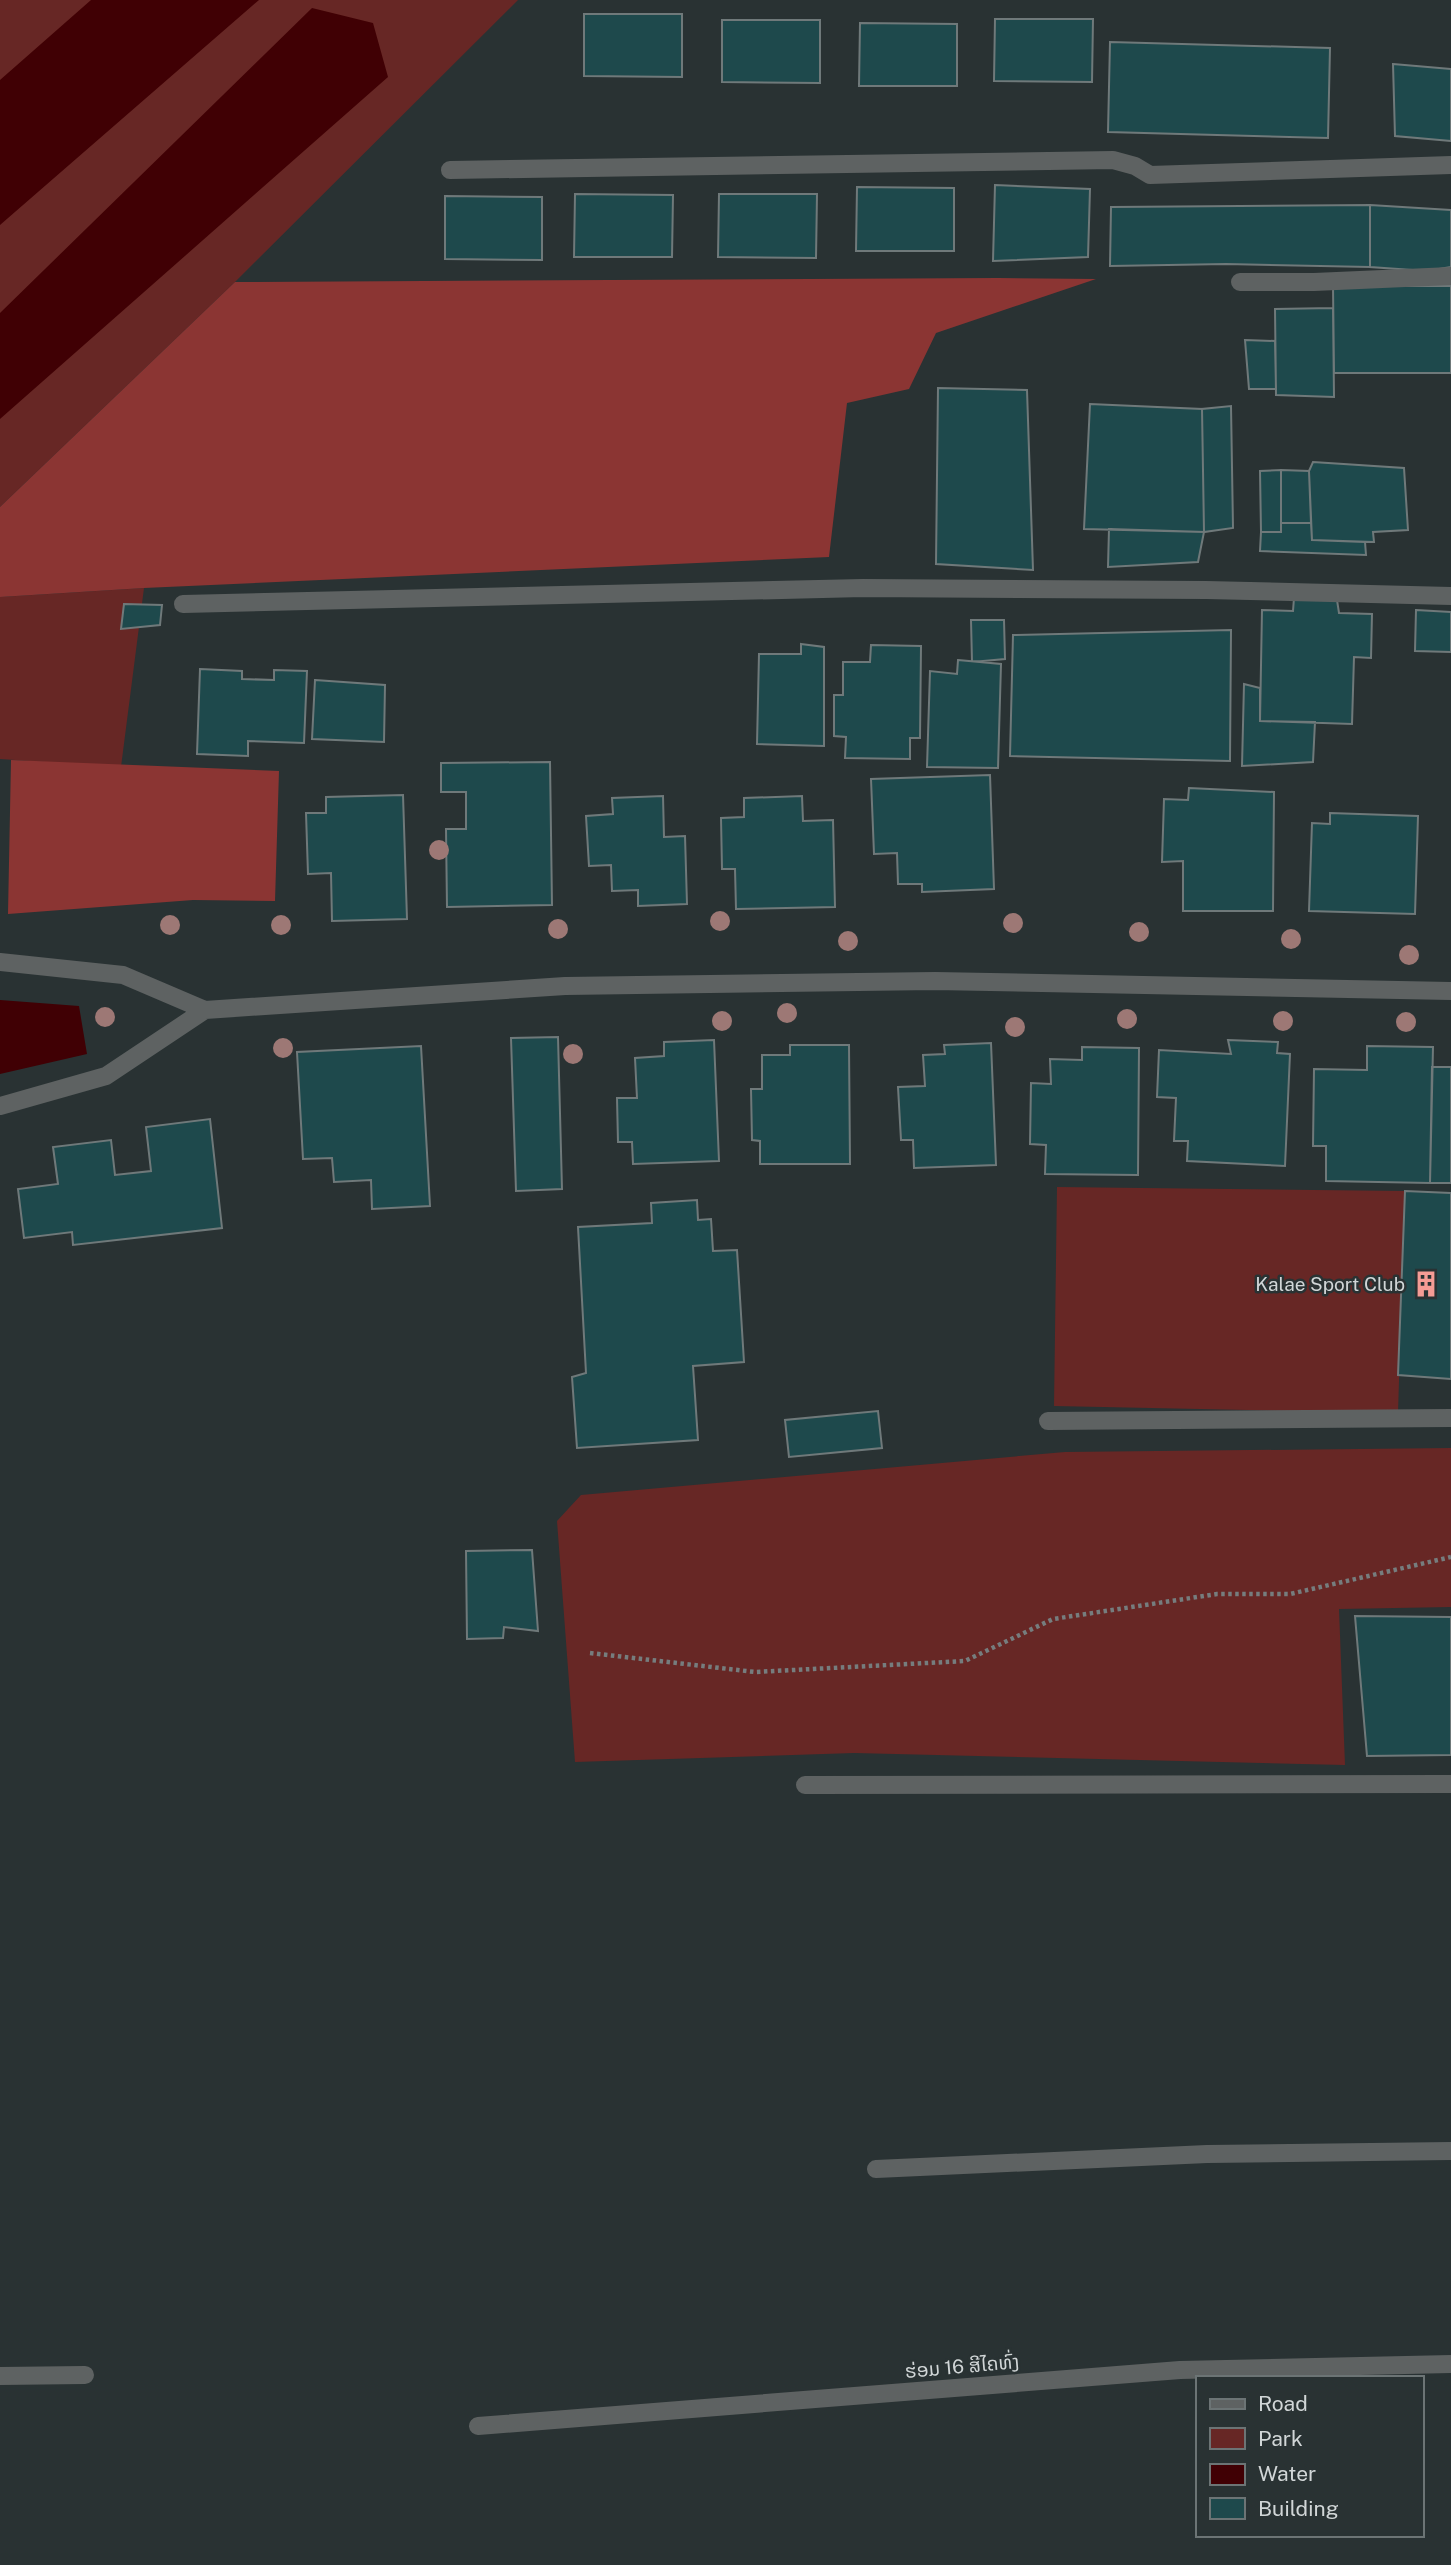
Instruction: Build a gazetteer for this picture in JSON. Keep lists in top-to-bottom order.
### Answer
{
  "streets": {
    "street": ["ຮ່ອມ 16 ສີໄຄທົ່ງ"]
  },
  "places": {
    "building": ["Kalae Sport Club"]
  },
  "legend": [
    "Road",
    "Park",
    "Water",
    "Building"
  ]
}
